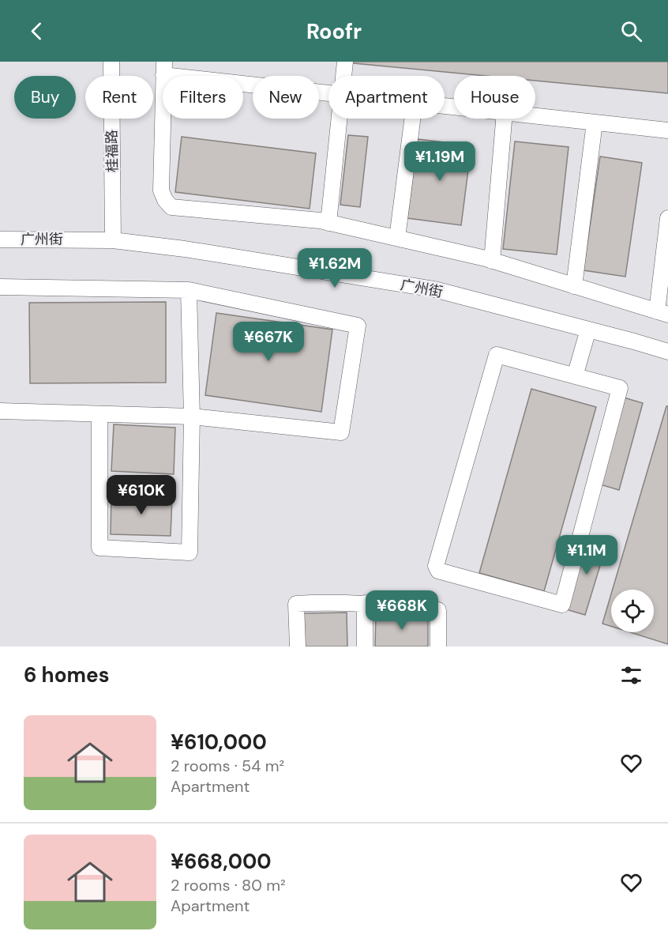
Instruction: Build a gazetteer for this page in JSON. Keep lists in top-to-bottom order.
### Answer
{
  "streets": {
    "street": ["桂福路", "广州街"]
  },
  "crossings": [
    ["桂福路", "广州街"]
  ],
  "page": {
    "header": "Roofr",
    "chip": [
      "Buy",
      "Rent",
      "Filters",
      "New",
      "Apartment",
      "House"
    ],
    "price": [
      "¥1.19M",
      "¥1.62M",
      "¥667K",
      "¥610K",
      "¥1.1M",
      "¥668K"
    ],
    "heading": "6 homes",
    "list": [
      {
        "name": "¥610,000",
        "note": "2 rooms · 54 m² · Apartment"
      },
      {
        "name": "¥668,000",
        "note": "2 rooms · 80 m² · Apartment"
      }
    ]
  }
}
